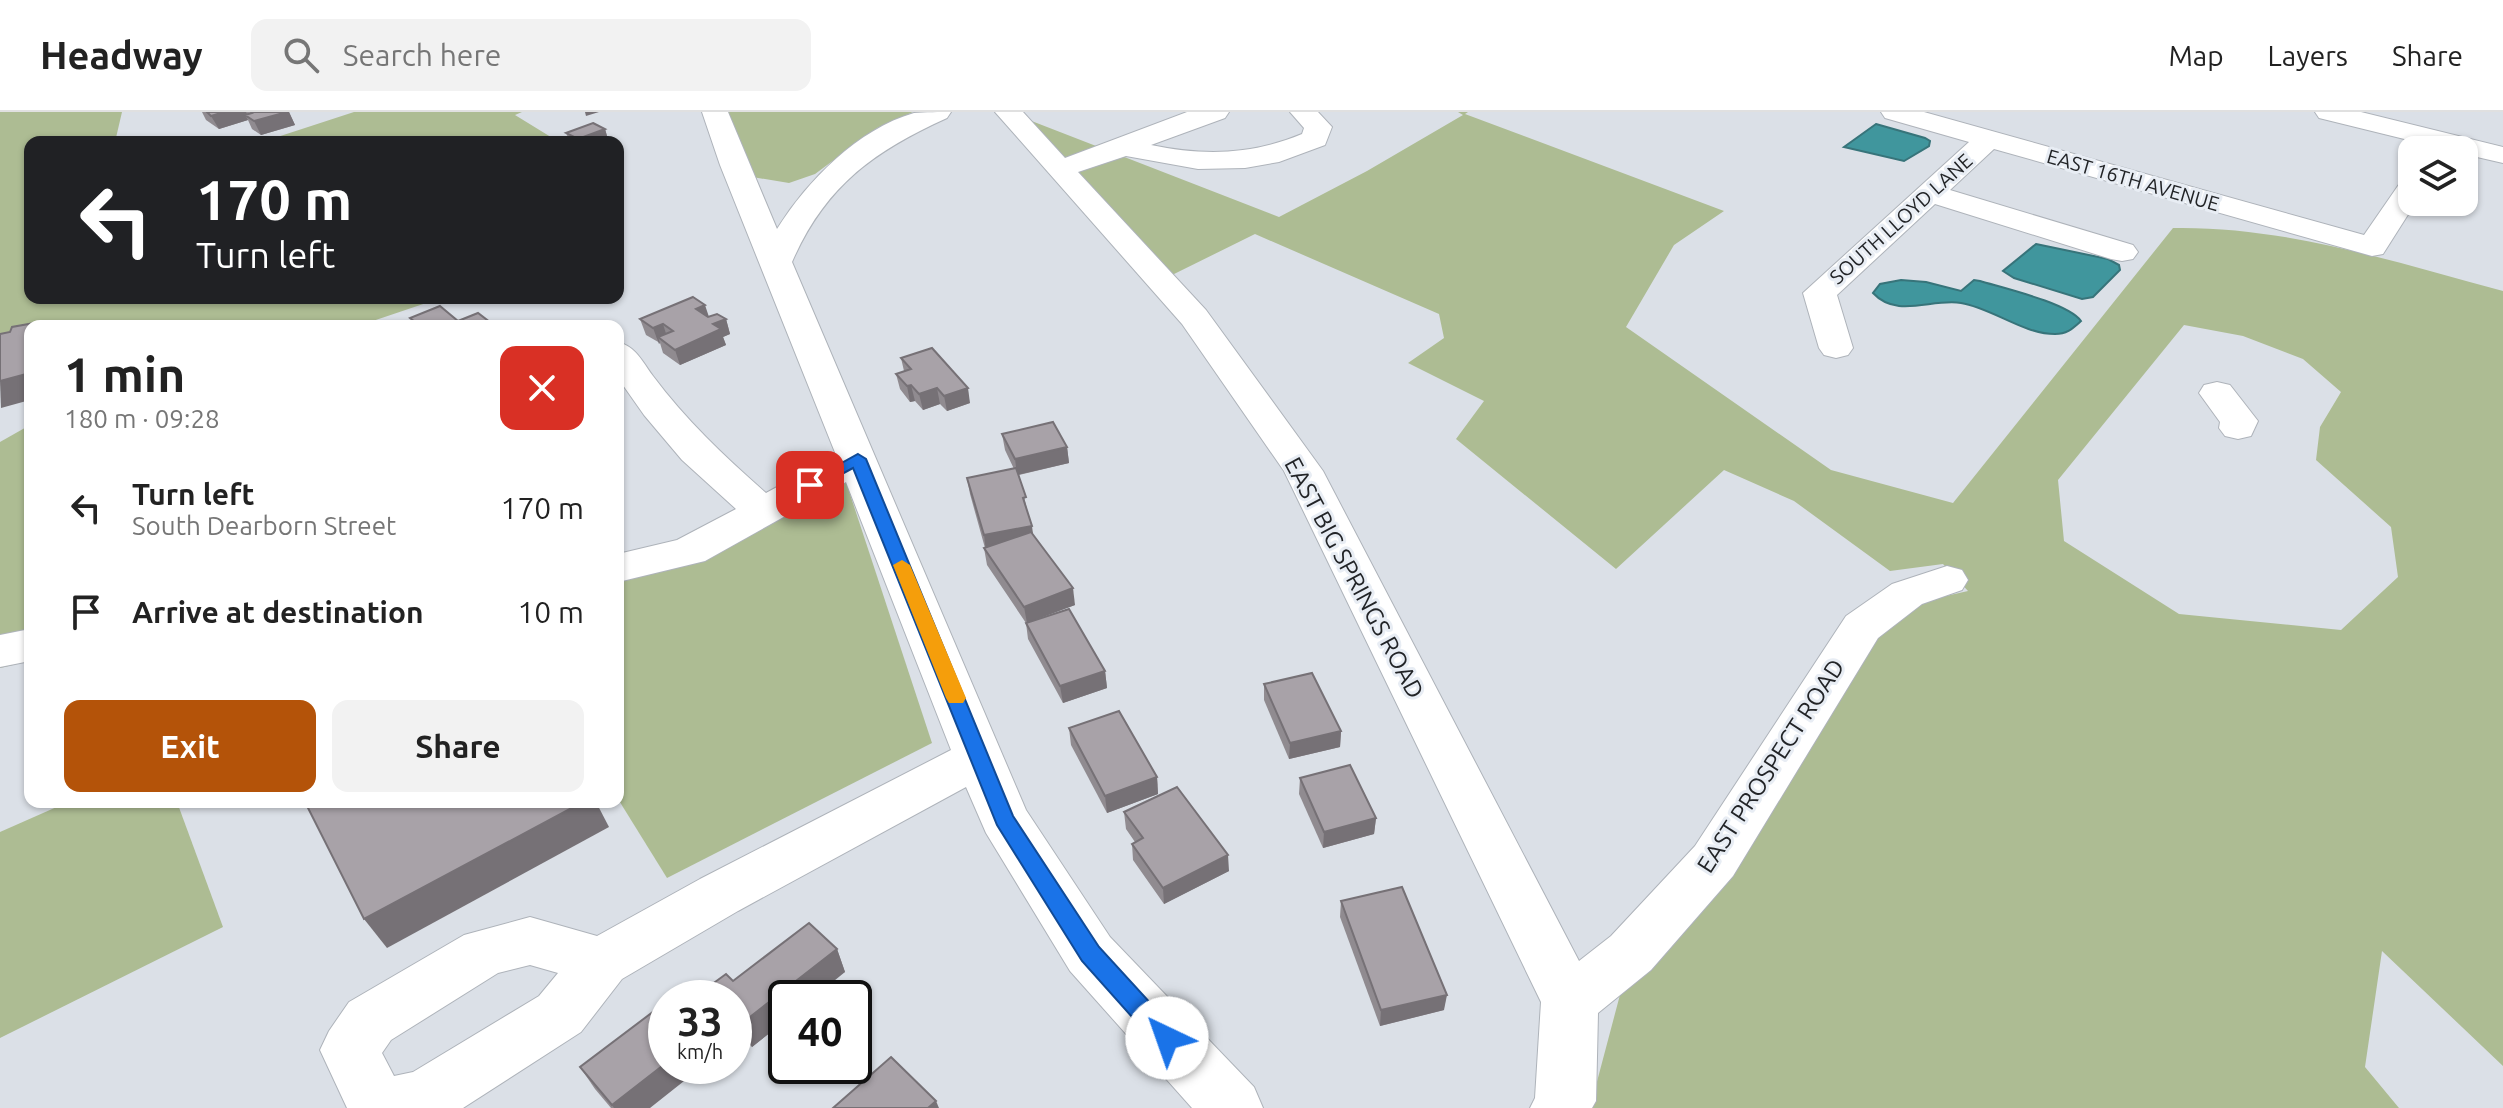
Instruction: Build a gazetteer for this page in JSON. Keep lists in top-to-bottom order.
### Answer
{
  "streets": {
    "street": [
      "EAST 16TH AVENUE",
      "SOUTH LLOYD LANE",
      "EAST BIG SPRINGS ROAD",
      "EAST PROSPECT ROAD"
    ]
  },
  "crossings": [
    ["EAST 16TH AVENUE", "SOUTH LLOYD LANE"],
    ["EAST BIG SPRINGS ROAD", "EAST PROSPECT ROAD"]
  ],
  "page": {
    "header": "Headway",
    "search": "Search here",
    "nav": ["Map", "Layers", "Share"],
    "turn": ["170 m", "Turn left"],
    "heading": ["1 min", "180 m · 09:28"],
    "list": [
      {
        "name": "Turn left",
        "note": "South Dearborn Street",
        "value": "170 m"
      },
      {
        "name": "Arrive at destination",
        "value": "10 m"
      }
    ],
    "buttons": ["Exit", "Share"],
    "speed": "33 km/h",
    "limit": "40"
  }
}
